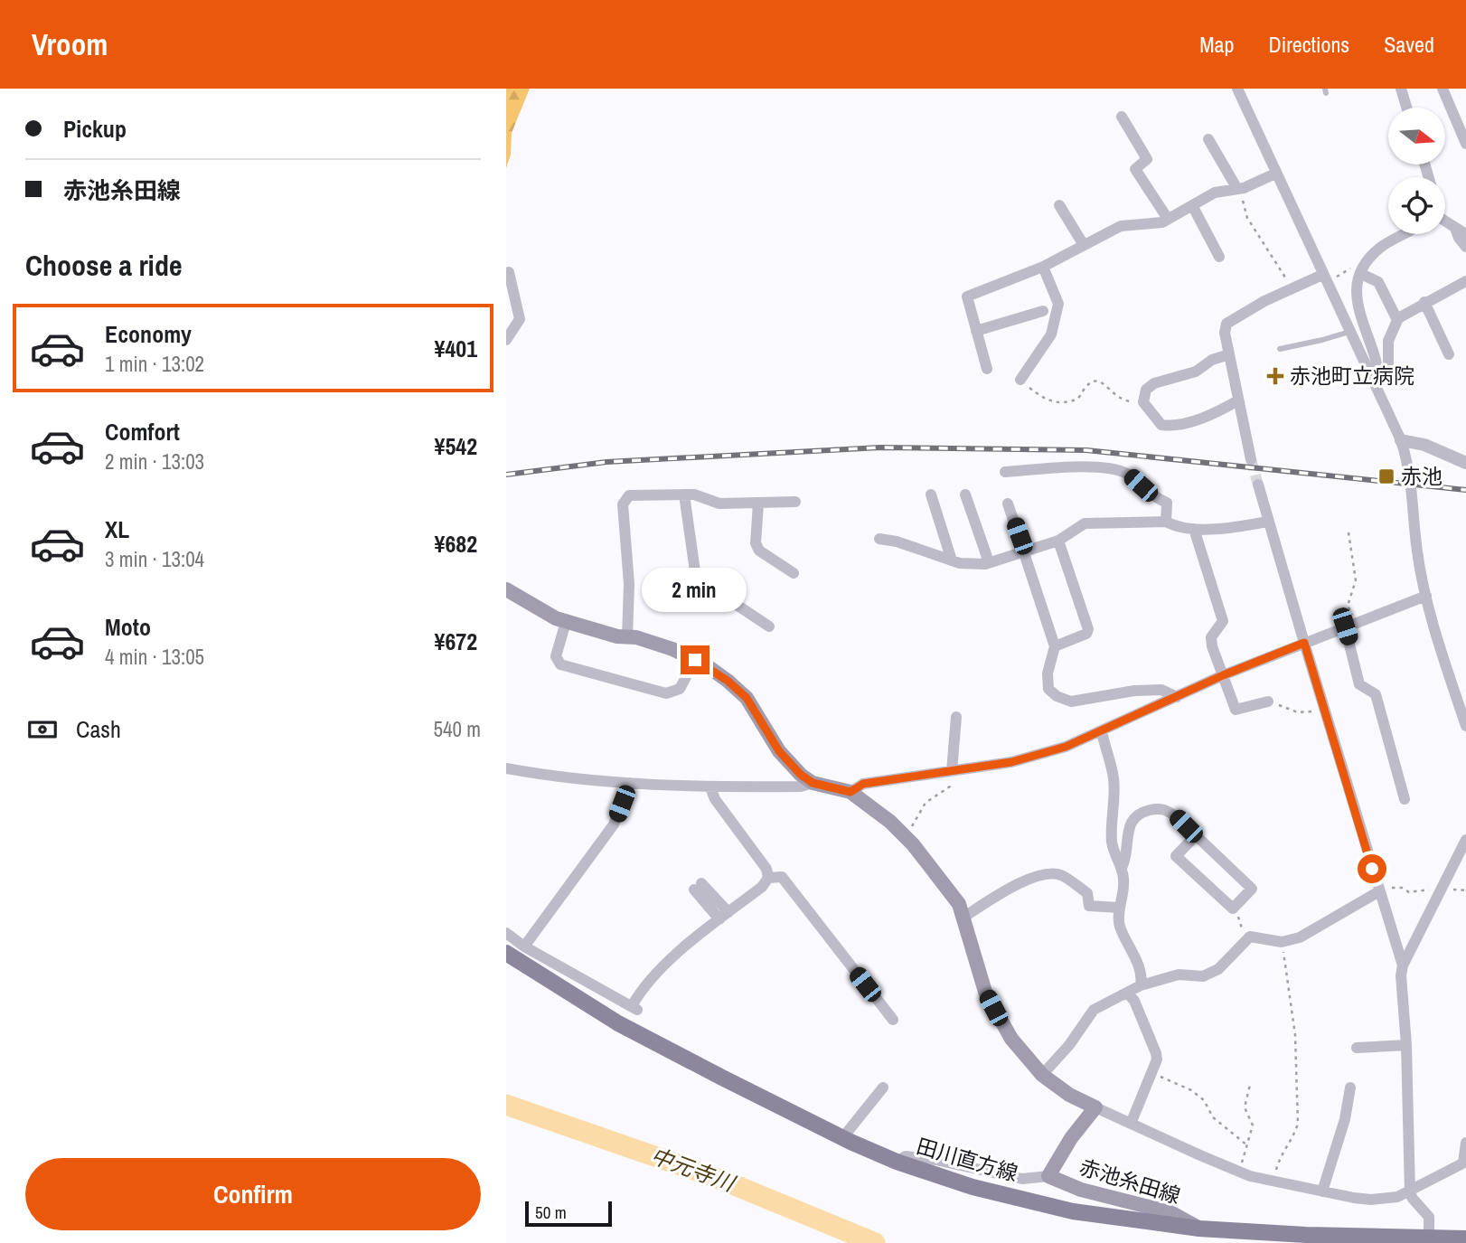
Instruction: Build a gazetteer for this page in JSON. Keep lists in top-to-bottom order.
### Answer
{
  "streets": {
    "main road": ["田川直方線", "赤池糸田線"]
  },
  "crossings": [
    ["田川直方線", "赤池糸田線"]
  ],
  "water": ["中元寺川"],
  "places": {
    "health": ["赤池町立病院"],
    "transit": ["赤池"]
  },
  "scale_bar": "50 m",
  "north": "right",
  "page": {
    "header": "Vroom",
    "nav": ["Map", "Directions", "Saved"],
    "banner": ["Pickup", "赤池糸田線"],
    "heading": "Choose a ride",
    "list": [
      {
        "name": "Economy",
        "note": "1 min · 13:02",
        "value": "¥401"
      },
      {
        "name": "Comfort",
        "note": "2 min · 13:03",
        "value": "¥542"
      },
      {
        "name": "XL",
        "note": "3 min · 13:04",
        "value": "¥682"
      },
      {
        "name": "Moto",
        "note": "4 min · 13:05",
        "value": "¥672"
      }
    ],
    "bubble": "2 min",
    "pay": ["Cash", "540 m"],
    "buttons": "Confirm",
    "scale": "50 m"
  }
}
